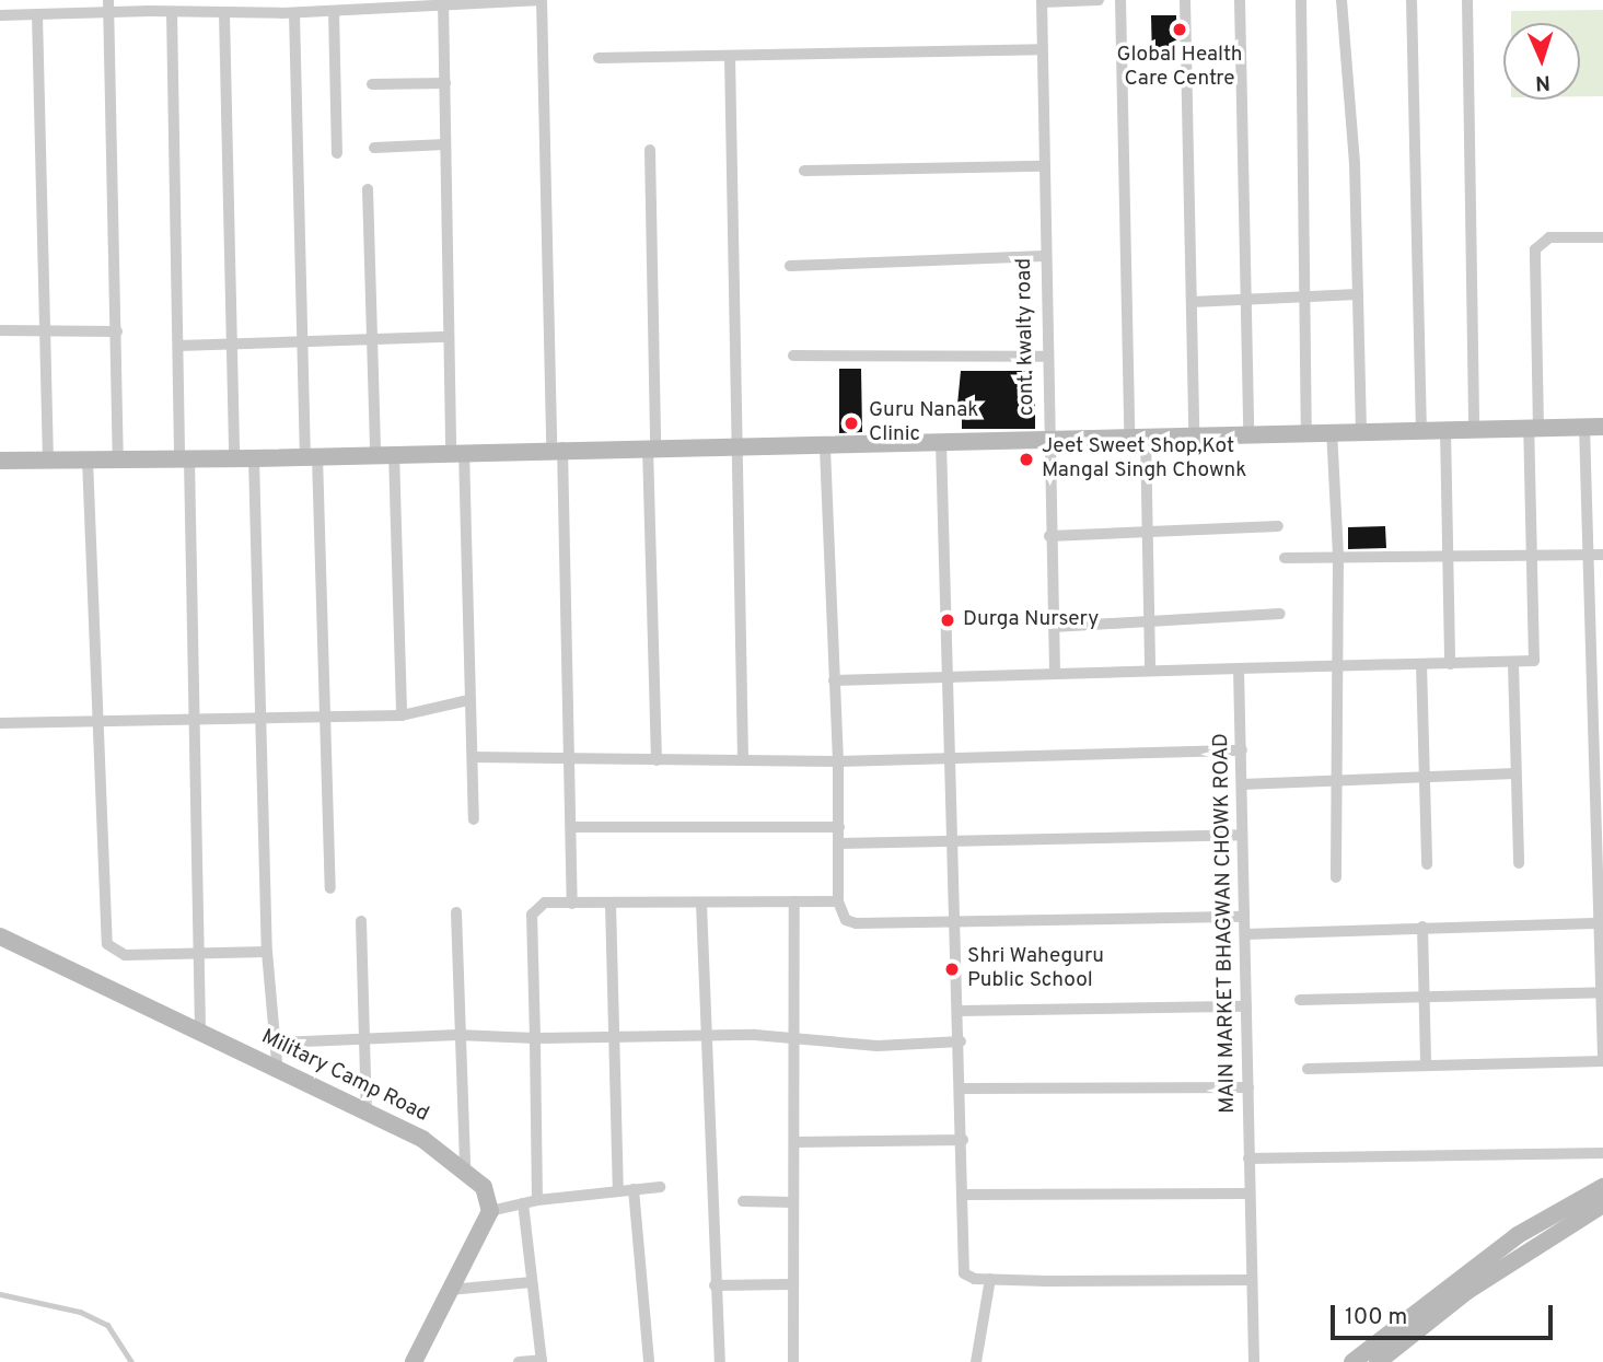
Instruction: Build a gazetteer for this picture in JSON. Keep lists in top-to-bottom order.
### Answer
{
  "streets": {
    "street": ["cont. kwalty road", "MAIN MARKET BHAGWAN CHOWK ROAD", "Military Camp Road"]
  },
  "places": [
    "Global Health Care Centre",
    "Guru Nanak Clinic",
    "Jeet Sweet Shop,Kot Mangal Singh Chownk",
    "Durga Nursery",
    "Shri Waheguru Public School"
  ],
  "scale_bar": "100 m",
  "north": "bottom"
}
